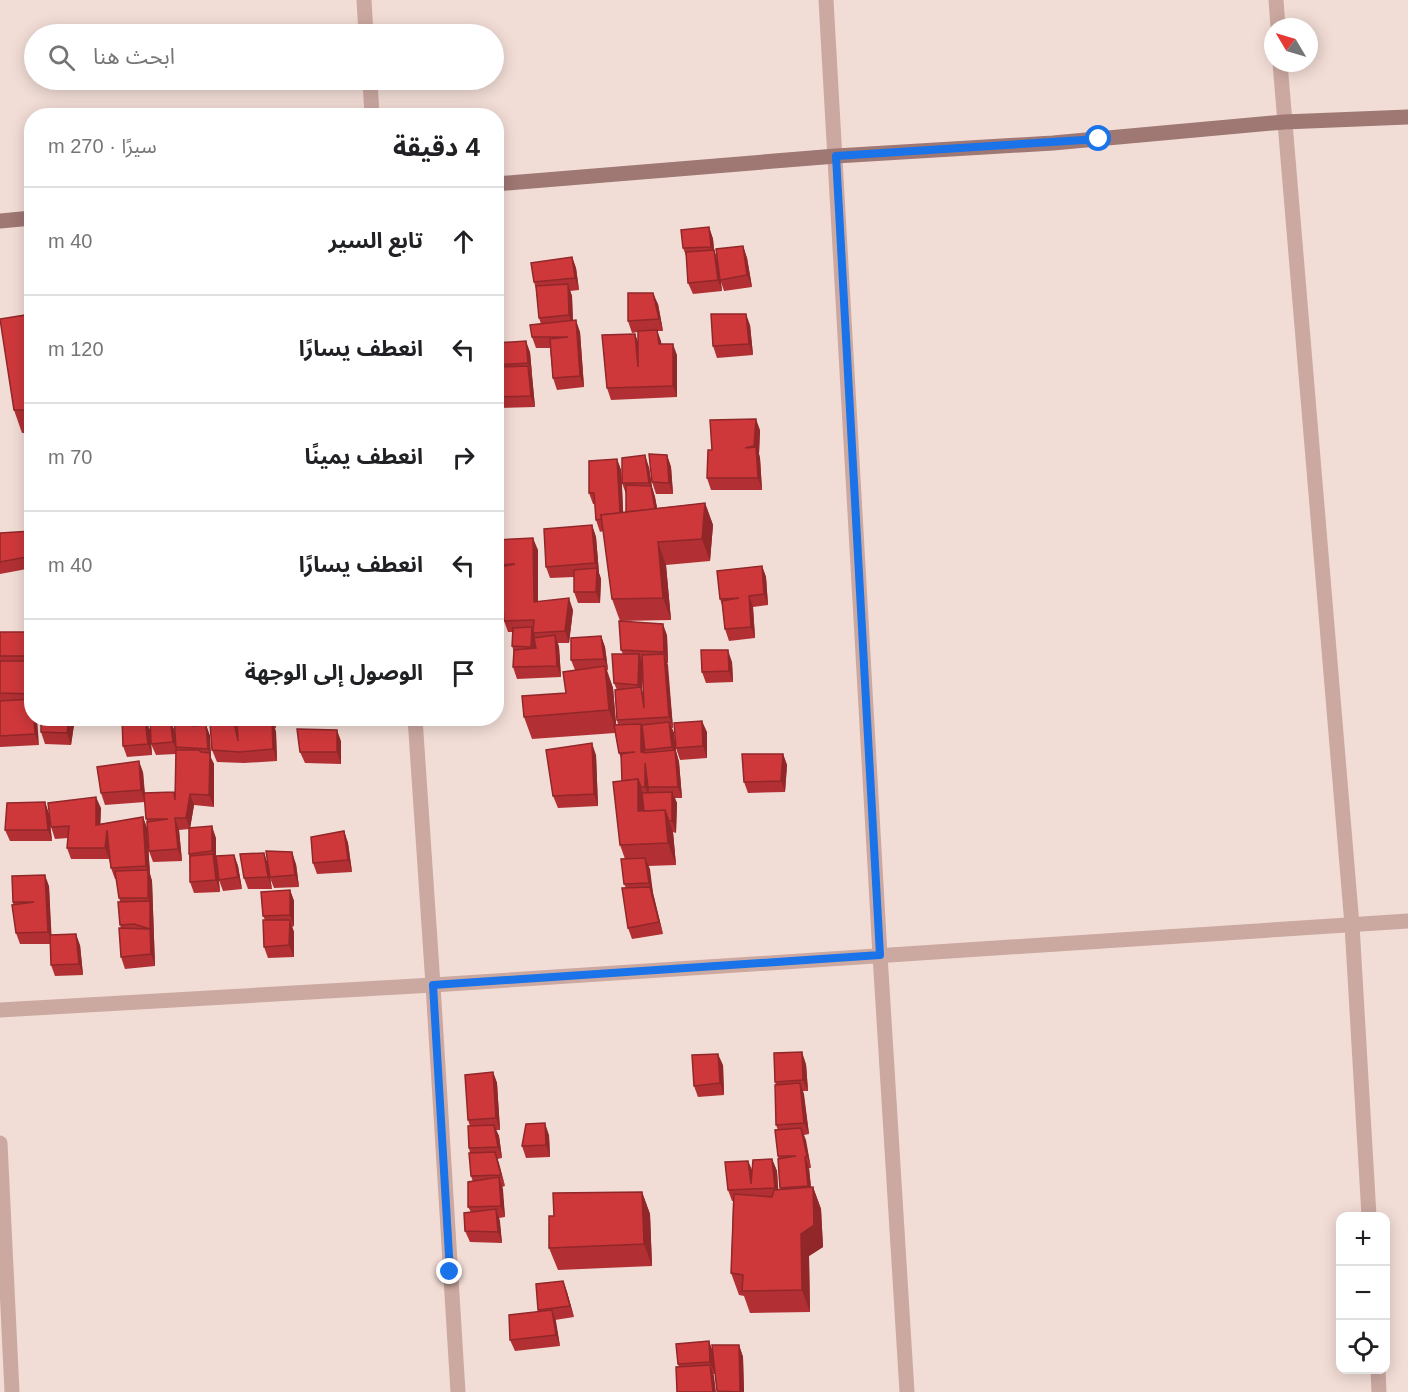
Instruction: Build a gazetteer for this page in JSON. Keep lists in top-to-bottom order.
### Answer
{
  "north": "top left",
  "page": {
    "search": "ابحث هنا",
    "heading": ["4 دقيقة", "سيرًا · 270 m"],
    "list": [
      ["تابع السير", "40 m"],
      ["انعطف يسارًا", "120 m"],
      ["انعطف يمينًا", "70 m"],
      ["انعطف يسارًا", "40 m"],
      "الوصول إلى الوجهة"
    ],
    "map_buttons": ["+", "−"]
  }
}
